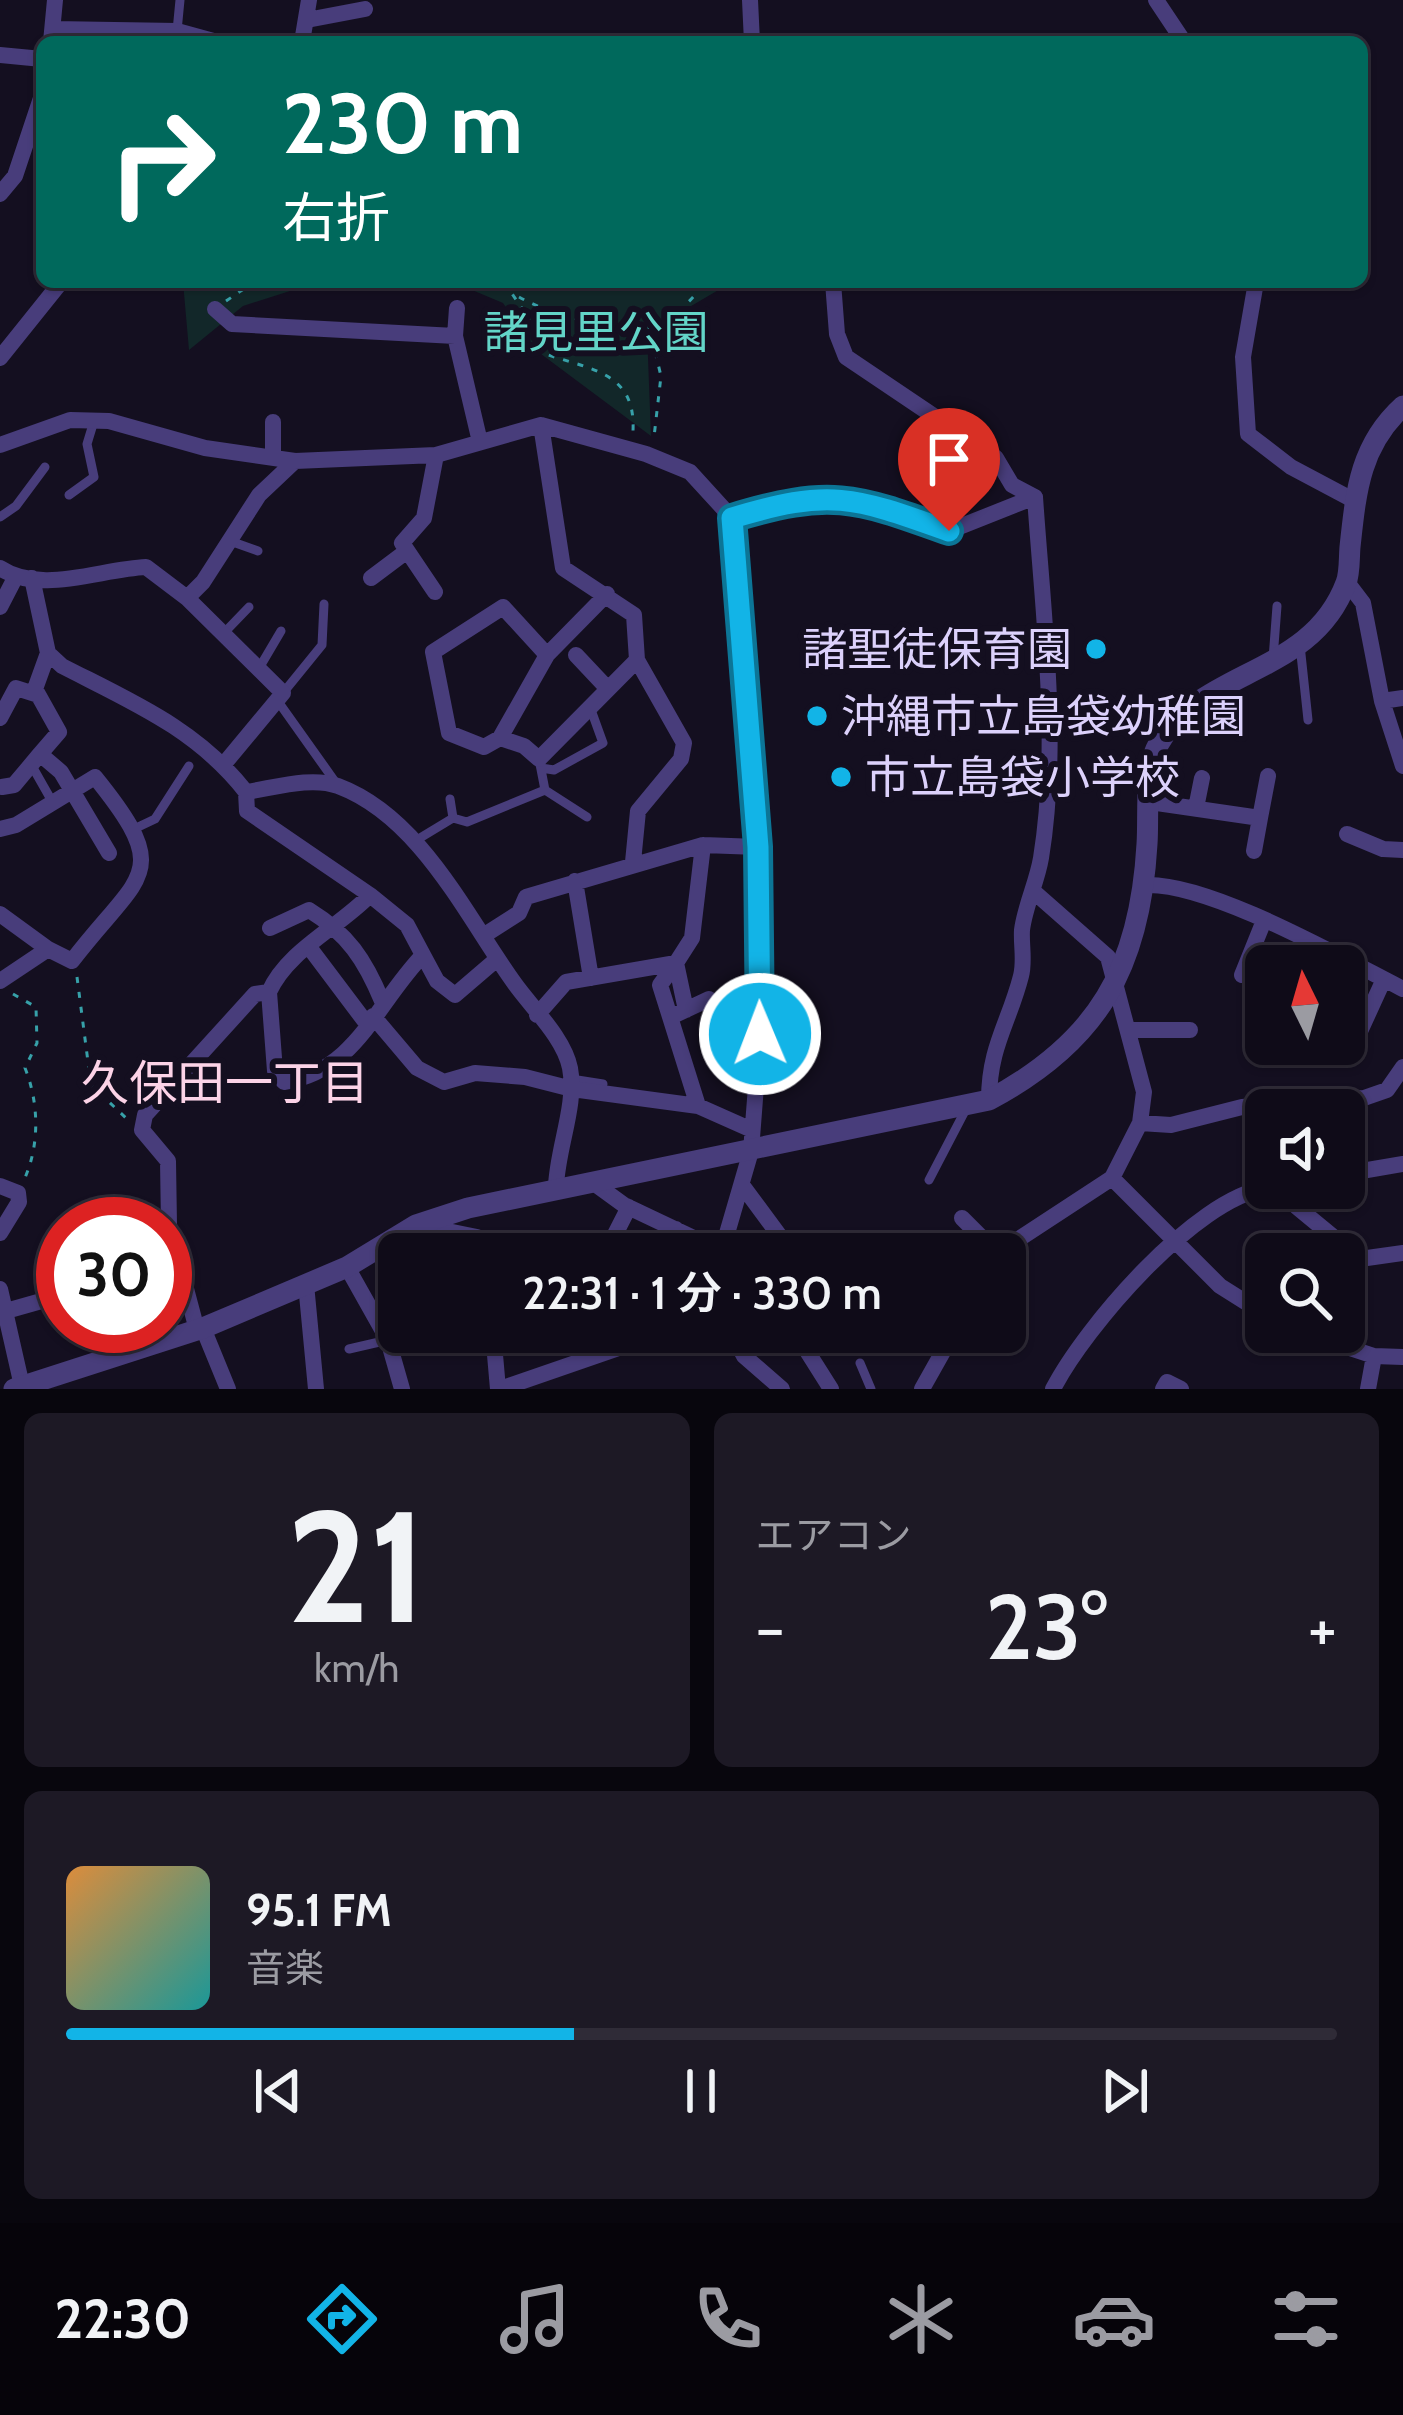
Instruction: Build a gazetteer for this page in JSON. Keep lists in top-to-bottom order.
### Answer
{
  "districts": ["久保田一丁目"],
  "parks": ["諸見里公園"],
  "places": ["諸聖徒保育園", "沖縄市立島袋幼稚園", "市立島袋小学校"],
  "north": "top",
  "page": {
    "turn": ["230 m", "右折"],
    "limit": "30",
    "trip": "22:31 · 1 分 · 330 m",
    "tile": [
      ["21", "km/h"],
      "エアコン"
    ],
    "heat": ["−", "23°", "+"],
    "song": ["95.1 FM", "音楽"],
    "tabs": "22:30"
  }
}
